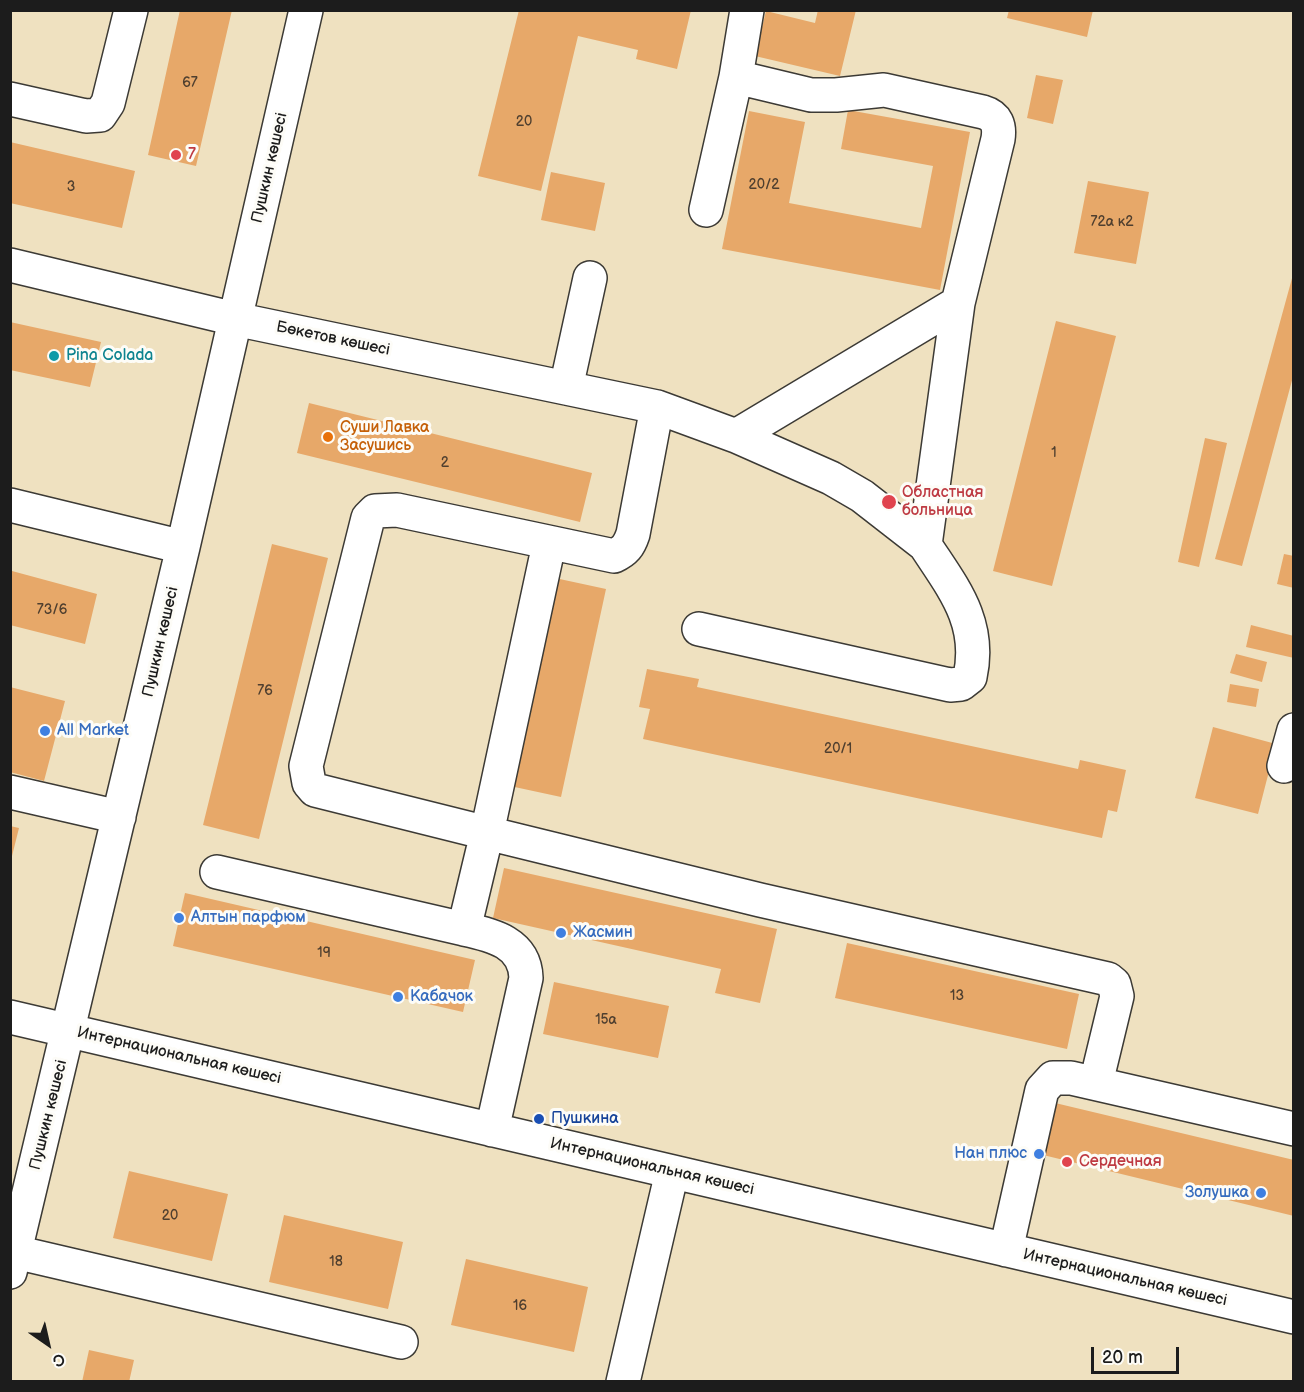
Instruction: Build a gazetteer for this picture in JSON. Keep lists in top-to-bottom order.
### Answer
{
  "streets": {
    "street": ["Пушкин көшесі", "Бөкетов көшесі", "Интернациональная көшесі"]
  },
  "crossings": [
    ["Пушкин көшесі", "Бөкетов көшесі"],
    ["Пушкин көшесі", "Интернациональная көшесі"]
  ],
  "places": [
    "7",
    "Pina Colada",
    "Суши Лавка Засушись",
    "Областная больница",
    "All Market",
    "Алтын парфюм",
    "Жасмин",
    "Кабачок",
    "Пушкина",
    "Нан плюс",
    "Сердечная",
    "Золушка"
  ],
  "house_numbers": [
    "67",
    "20",
    "20/2",
    "3",
    "72а к2",
    "1",
    "2",
    "73/6",
    "76",
    "20/1",
    "19",
    "13",
    "15а",
    "20",
    "18",
    "16"
  ],
  "scale_bar": "20 m",
  "north": "bottom right"
}
